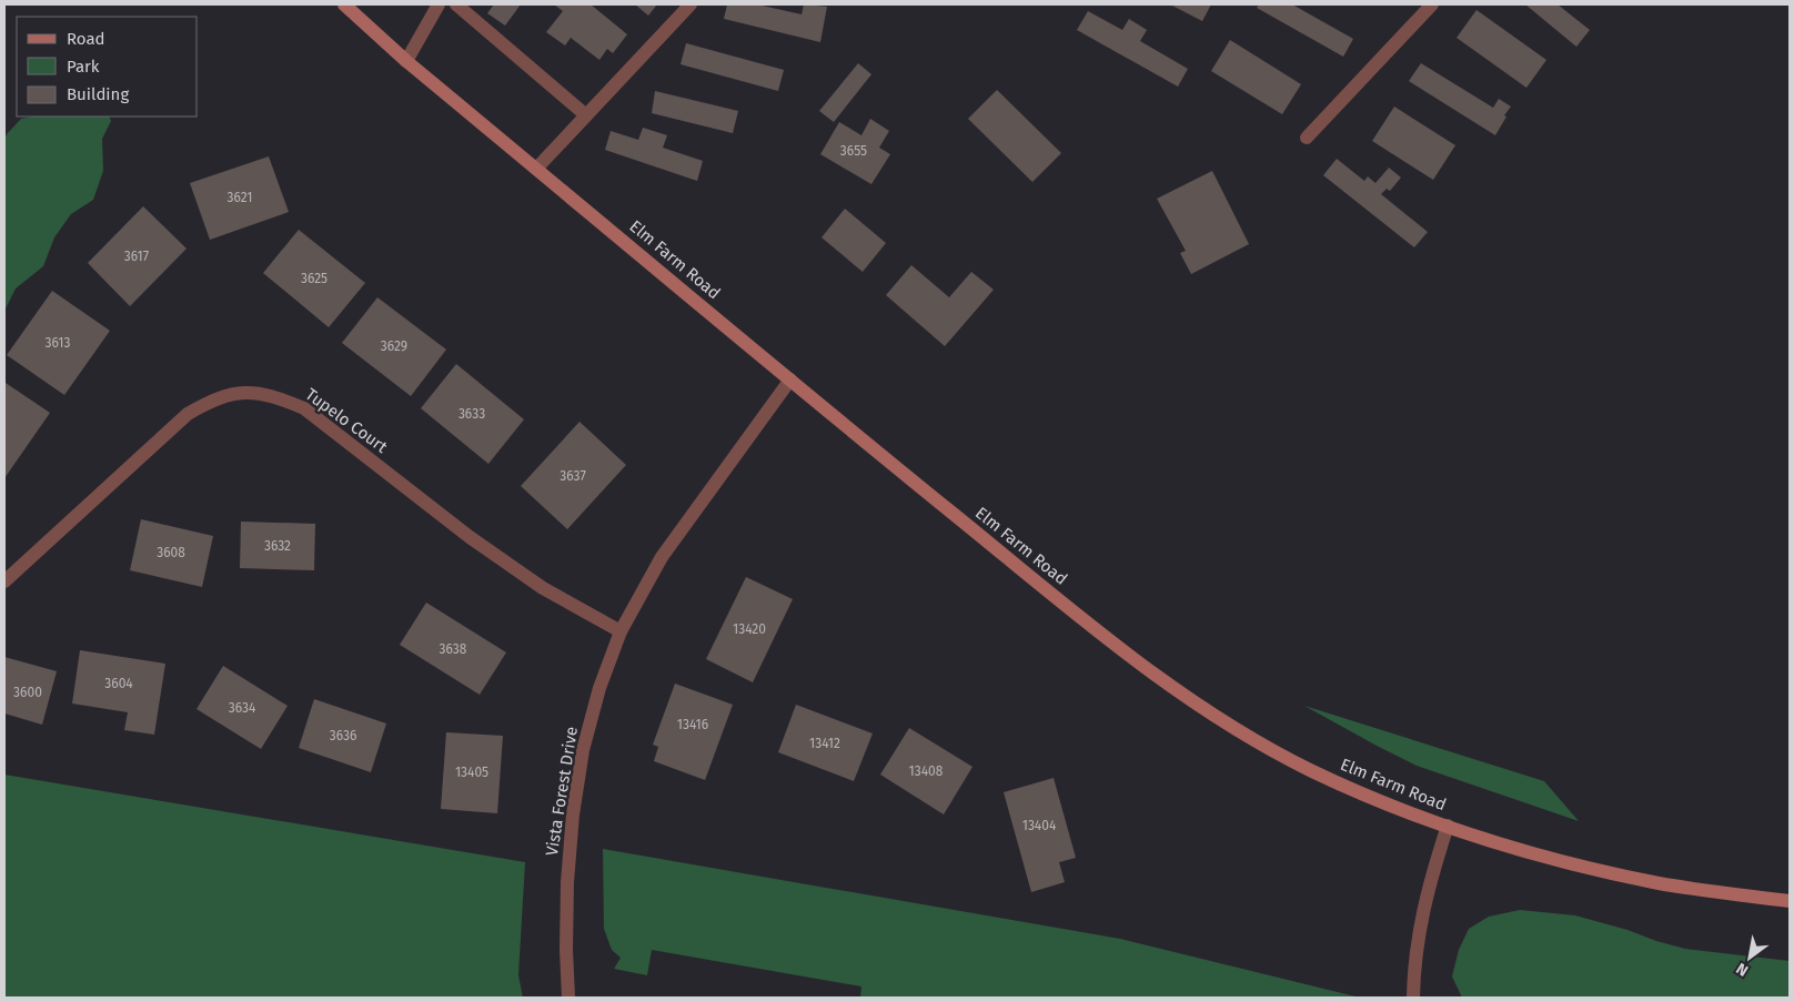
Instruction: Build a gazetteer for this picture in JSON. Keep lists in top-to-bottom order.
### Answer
{
  "streets": {
    "street": ["Elm Farm Road", "Tupelo Court", "Vista Forest Drive"]
  },
  "crossings": [
    ["Elm Farm Road", "Vista Forest Drive"],
    ["Tupelo Court", "Vista Forest Drive"]
  ],
  "house_numbers": [
    "3655",
    "3621",
    "3617",
    "3625",
    "3613",
    "3629",
    "3633",
    "3637",
    "3632",
    "3608",
    "13420",
    "3638",
    "3604",
    "3600",
    "3634",
    "13416",
    "3636",
    "13412",
    "13408",
    "13405",
    "13404"
  ],
  "legend": ["Road", "Park", "Building"],
  "north": "bottom left"
}
